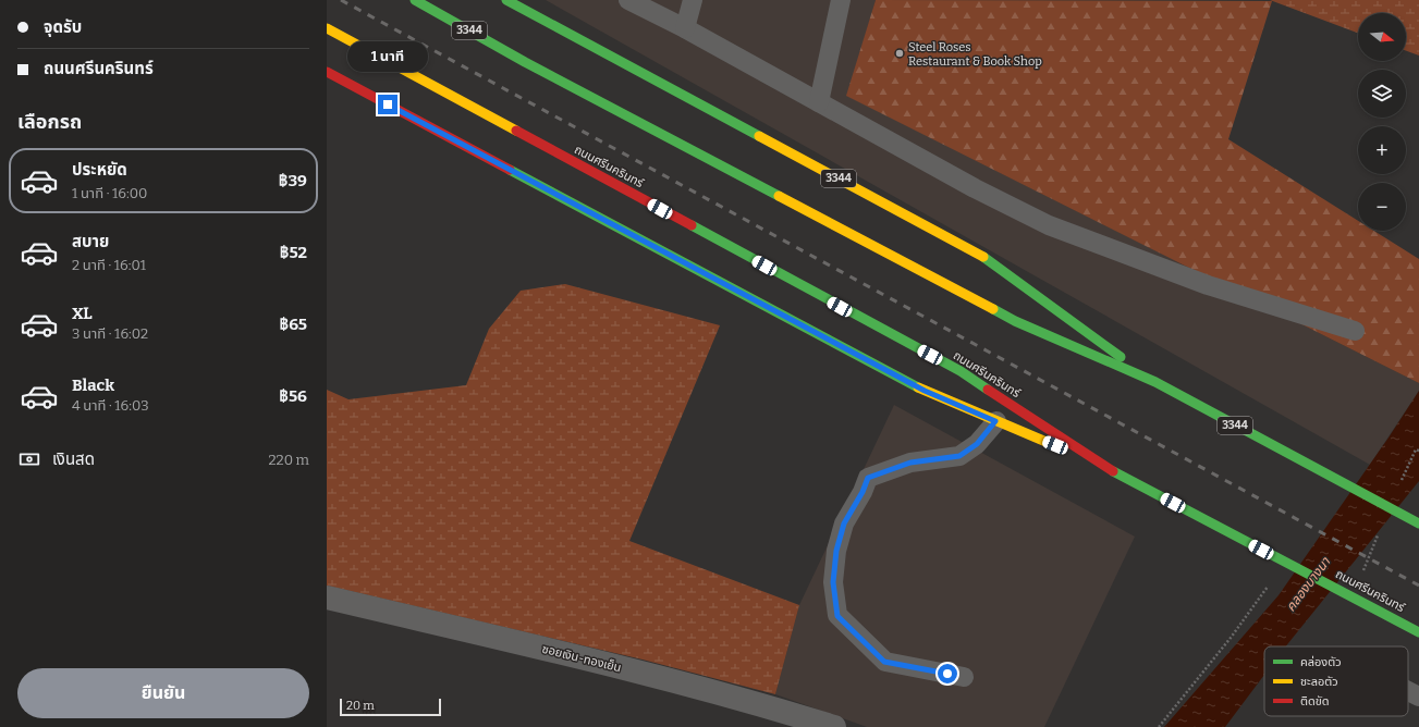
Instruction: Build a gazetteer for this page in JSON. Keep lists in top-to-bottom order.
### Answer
{
  "streets": {
    "main road": ["3344", "ถนนศรีนครินทร์"],
    "street": ["ซอยเงิน-ทองเย็น"]
  },
  "water": ["คลองบางนา"],
  "places": ["Steel Roses Restaurant & Book Shop"],
  "legend": ["คล่องตัว", "ชะลอตัว", "ติดขัด"],
  "scale_bar": "20 m",
  "north": "right",
  "page": {
    "banner": ["จุดรับ", "ถนนศรีนครินทร์"],
    "map_buttons": ["+", "−"],
    "bubble": "1 นาที",
    "heading": "เลือกรถ",
    "list": [
      {
        "name": "ประหยัด",
        "note": "1 นาที · 16:00",
        "value": "฿39"
      },
      {
        "name": "สบาย",
        "note": "2 นาที · 16:01",
        "value": "฿52"
      },
      {
        "name": "XL",
        "note": "3 นาที · 16:02",
        "value": "฿65"
      },
      {
        "name": "Black",
        "note": "4 นาที · 16:03",
        "value": "฿56"
      }
    ],
    "pay": ["เงินสด", "220 m"],
    "buttons": "ยืนยัน",
    "scale": "20 m"
  }
}
